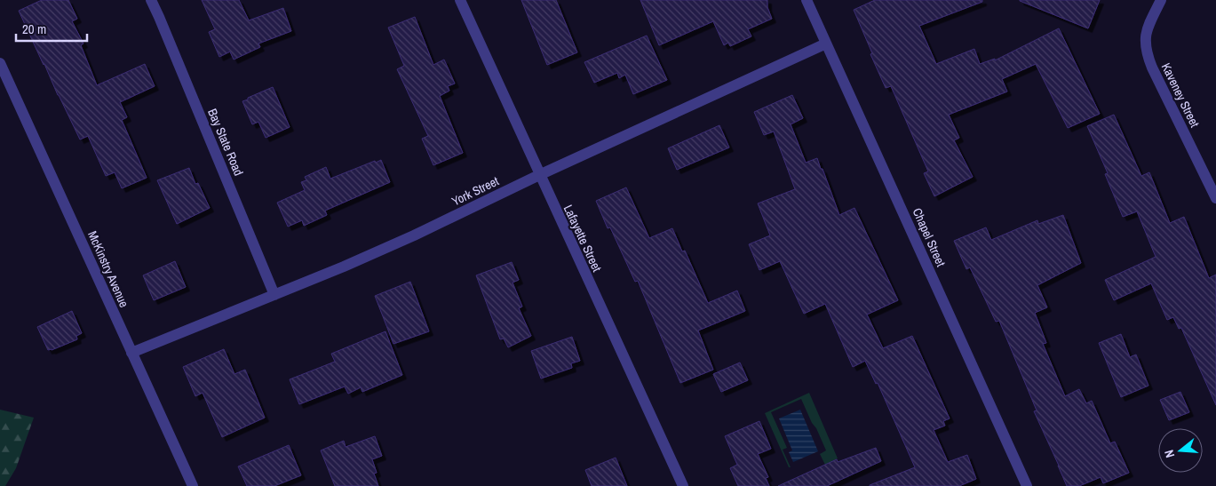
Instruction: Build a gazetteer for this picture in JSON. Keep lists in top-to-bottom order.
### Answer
{
  "streets": {
    "street": [
      "Kaveney Street",
      "Bay State Road",
      "York Street",
      "Chapel Street",
      "Lafayette Street",
      "McKinstry Avenue"
    ]
  },
  "crossings": [
    ["Bay State Road", "York Street"],
    ["York Street", "Chapel Street"],
    ["York Street", "Lafayette Street"],
    ["York Street", "McKinstry Avenue"]
  ],
  "scale_bar": "20 m",
  "north": "left"
}
